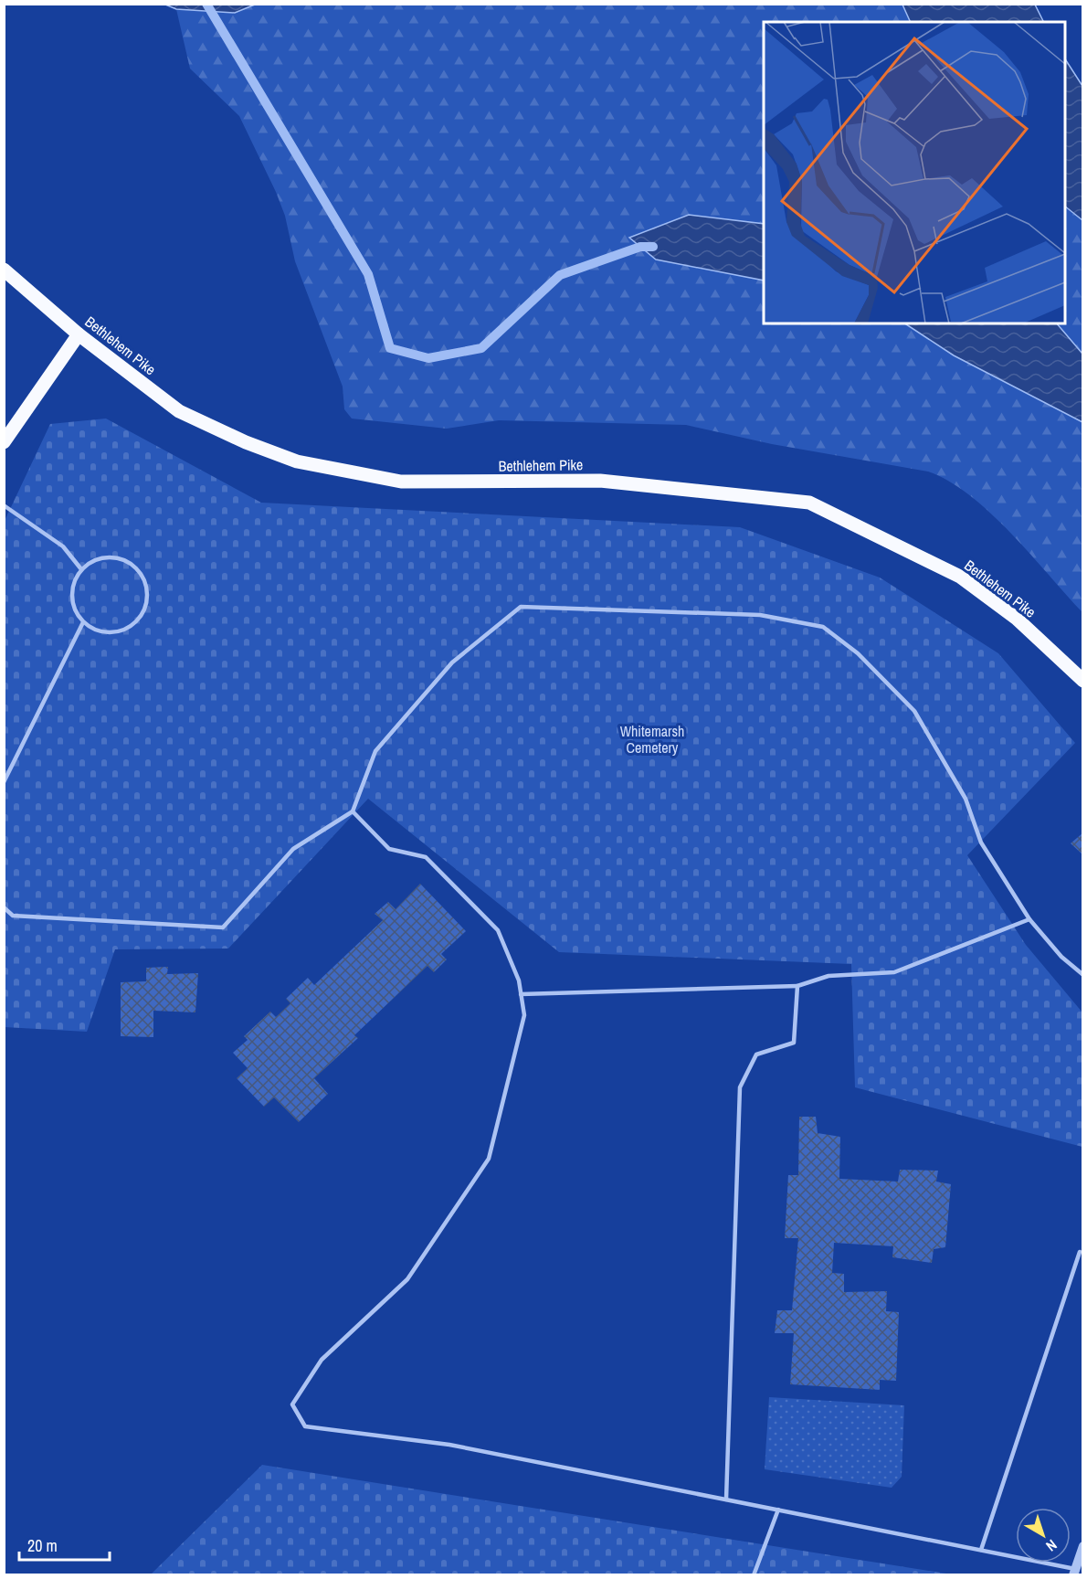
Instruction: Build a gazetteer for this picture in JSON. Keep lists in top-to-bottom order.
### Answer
{
  "streets": {
    "main road": ["Bethlehem Pike"]
  },
  "parks": ["Whitemarsh Cemetery"],
  "scale_bar": "20 m",
  "north": "bottom right"
}
